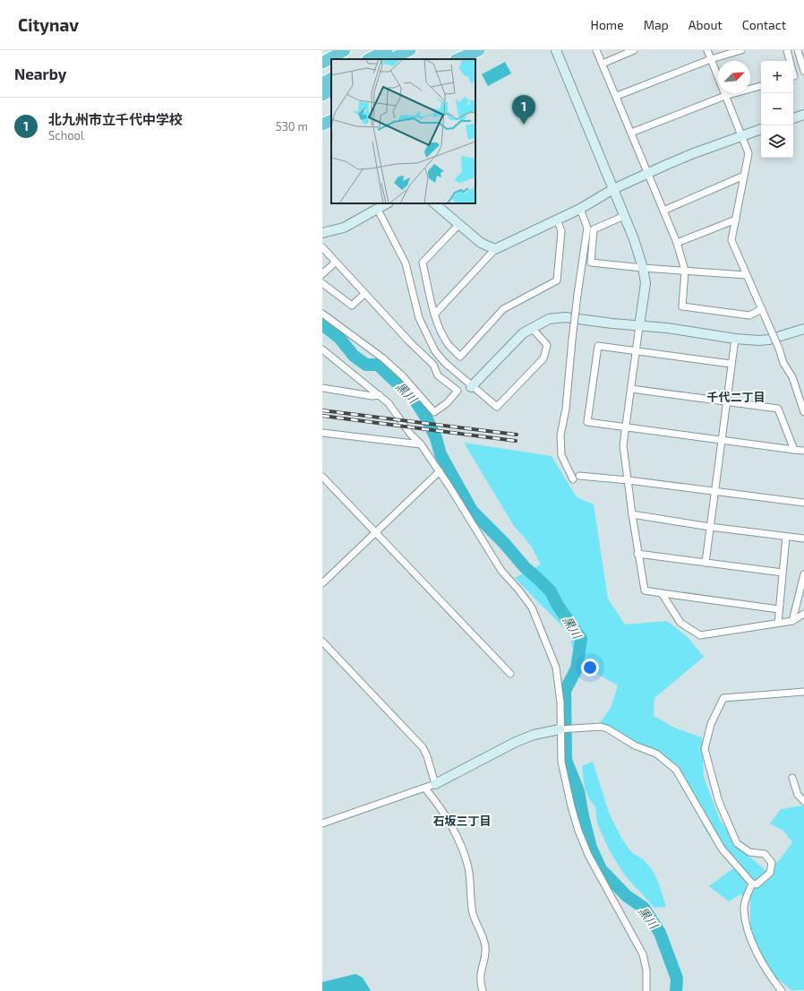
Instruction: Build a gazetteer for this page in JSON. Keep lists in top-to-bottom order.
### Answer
{
  "districts": ["千代二丁目", "石坂三丁目"],
  "water": ["黒川"],
  "north": "top right",
  "page": {
    "header": "Citynav",
    "nav": [
      "Home",
      "Map",
      "About",
      "Contact"
    ],
    "heading": "Nearby",
    "map_buttons": ["+", "−"],
    "pins": "1",
    "list": [
      {
        "mark": "1",
        "name": "北九州市立千代中学校",
        "note": "School",
        "value": "530 m"
      }
    ]
  }
}
